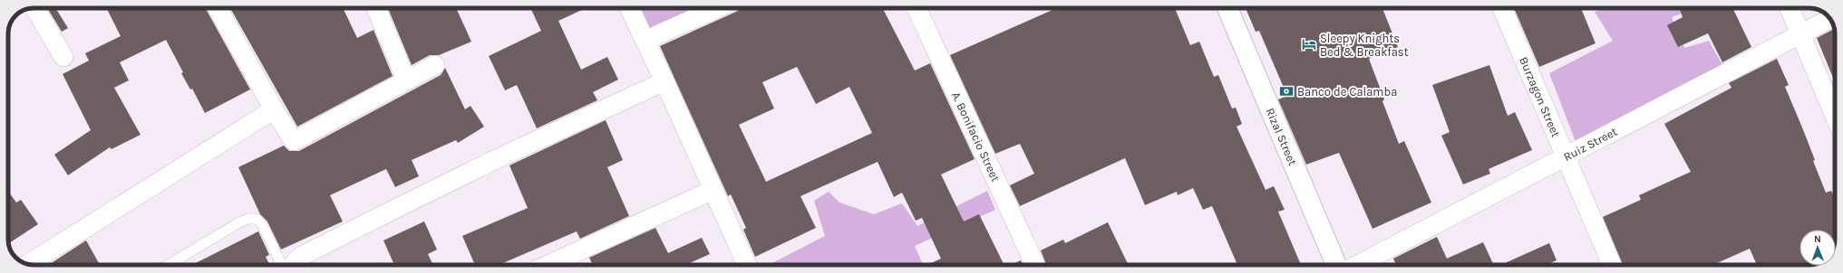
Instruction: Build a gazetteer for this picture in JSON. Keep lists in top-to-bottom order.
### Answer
{
  "streets": {
    "main road": ["Rizal Street"],
    "street": ["Burzagon Street", "A. Bonifacio Street", "Ruiz Street"]
  },
  "crossings": [
    ["Burzagon Street", "Ruiz Street"]
  ],
  "places": {
    "hotel": ["Sleepy Knights Bed & Breakfast"],
    "bank": ["Banco de Calamba"]
  },
  "north": "top"
}
